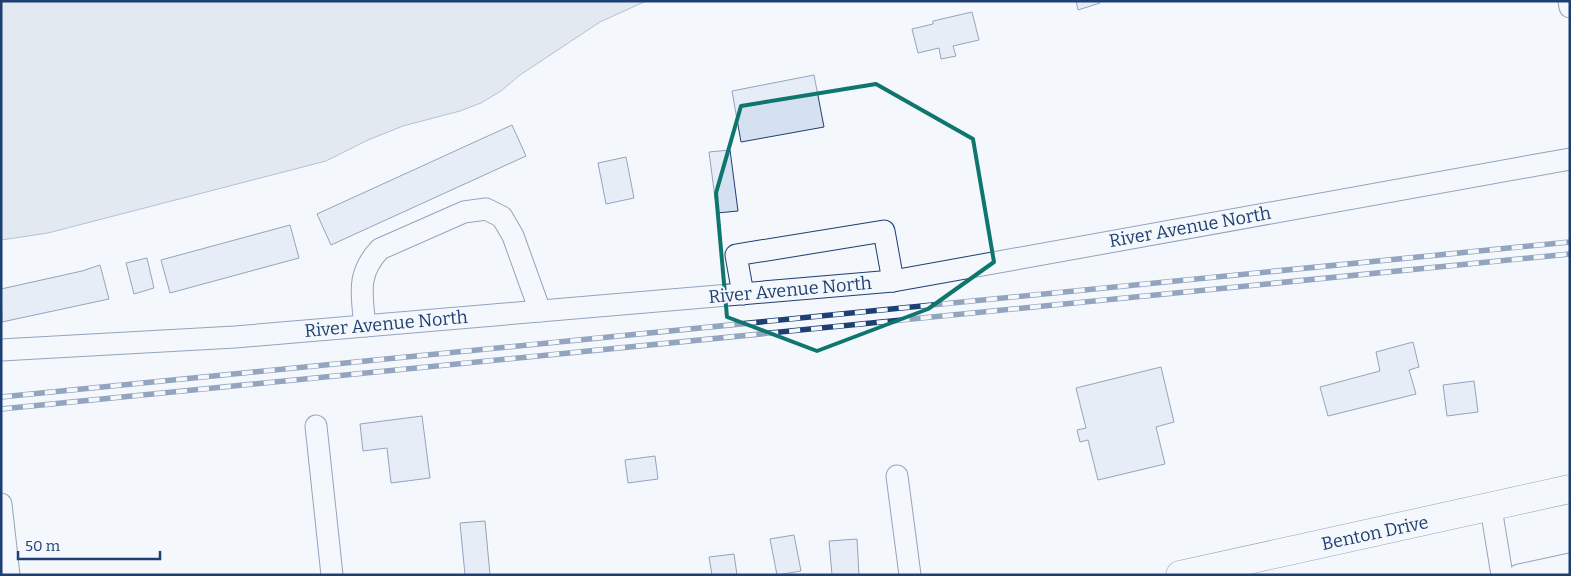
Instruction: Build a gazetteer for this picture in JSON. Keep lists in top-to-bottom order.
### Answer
{
  "streets": {
    "main road": ["Benton Drive"],
    "street": ["River Avenue North"]
  },
  "scale_bar": "50 m"
}
